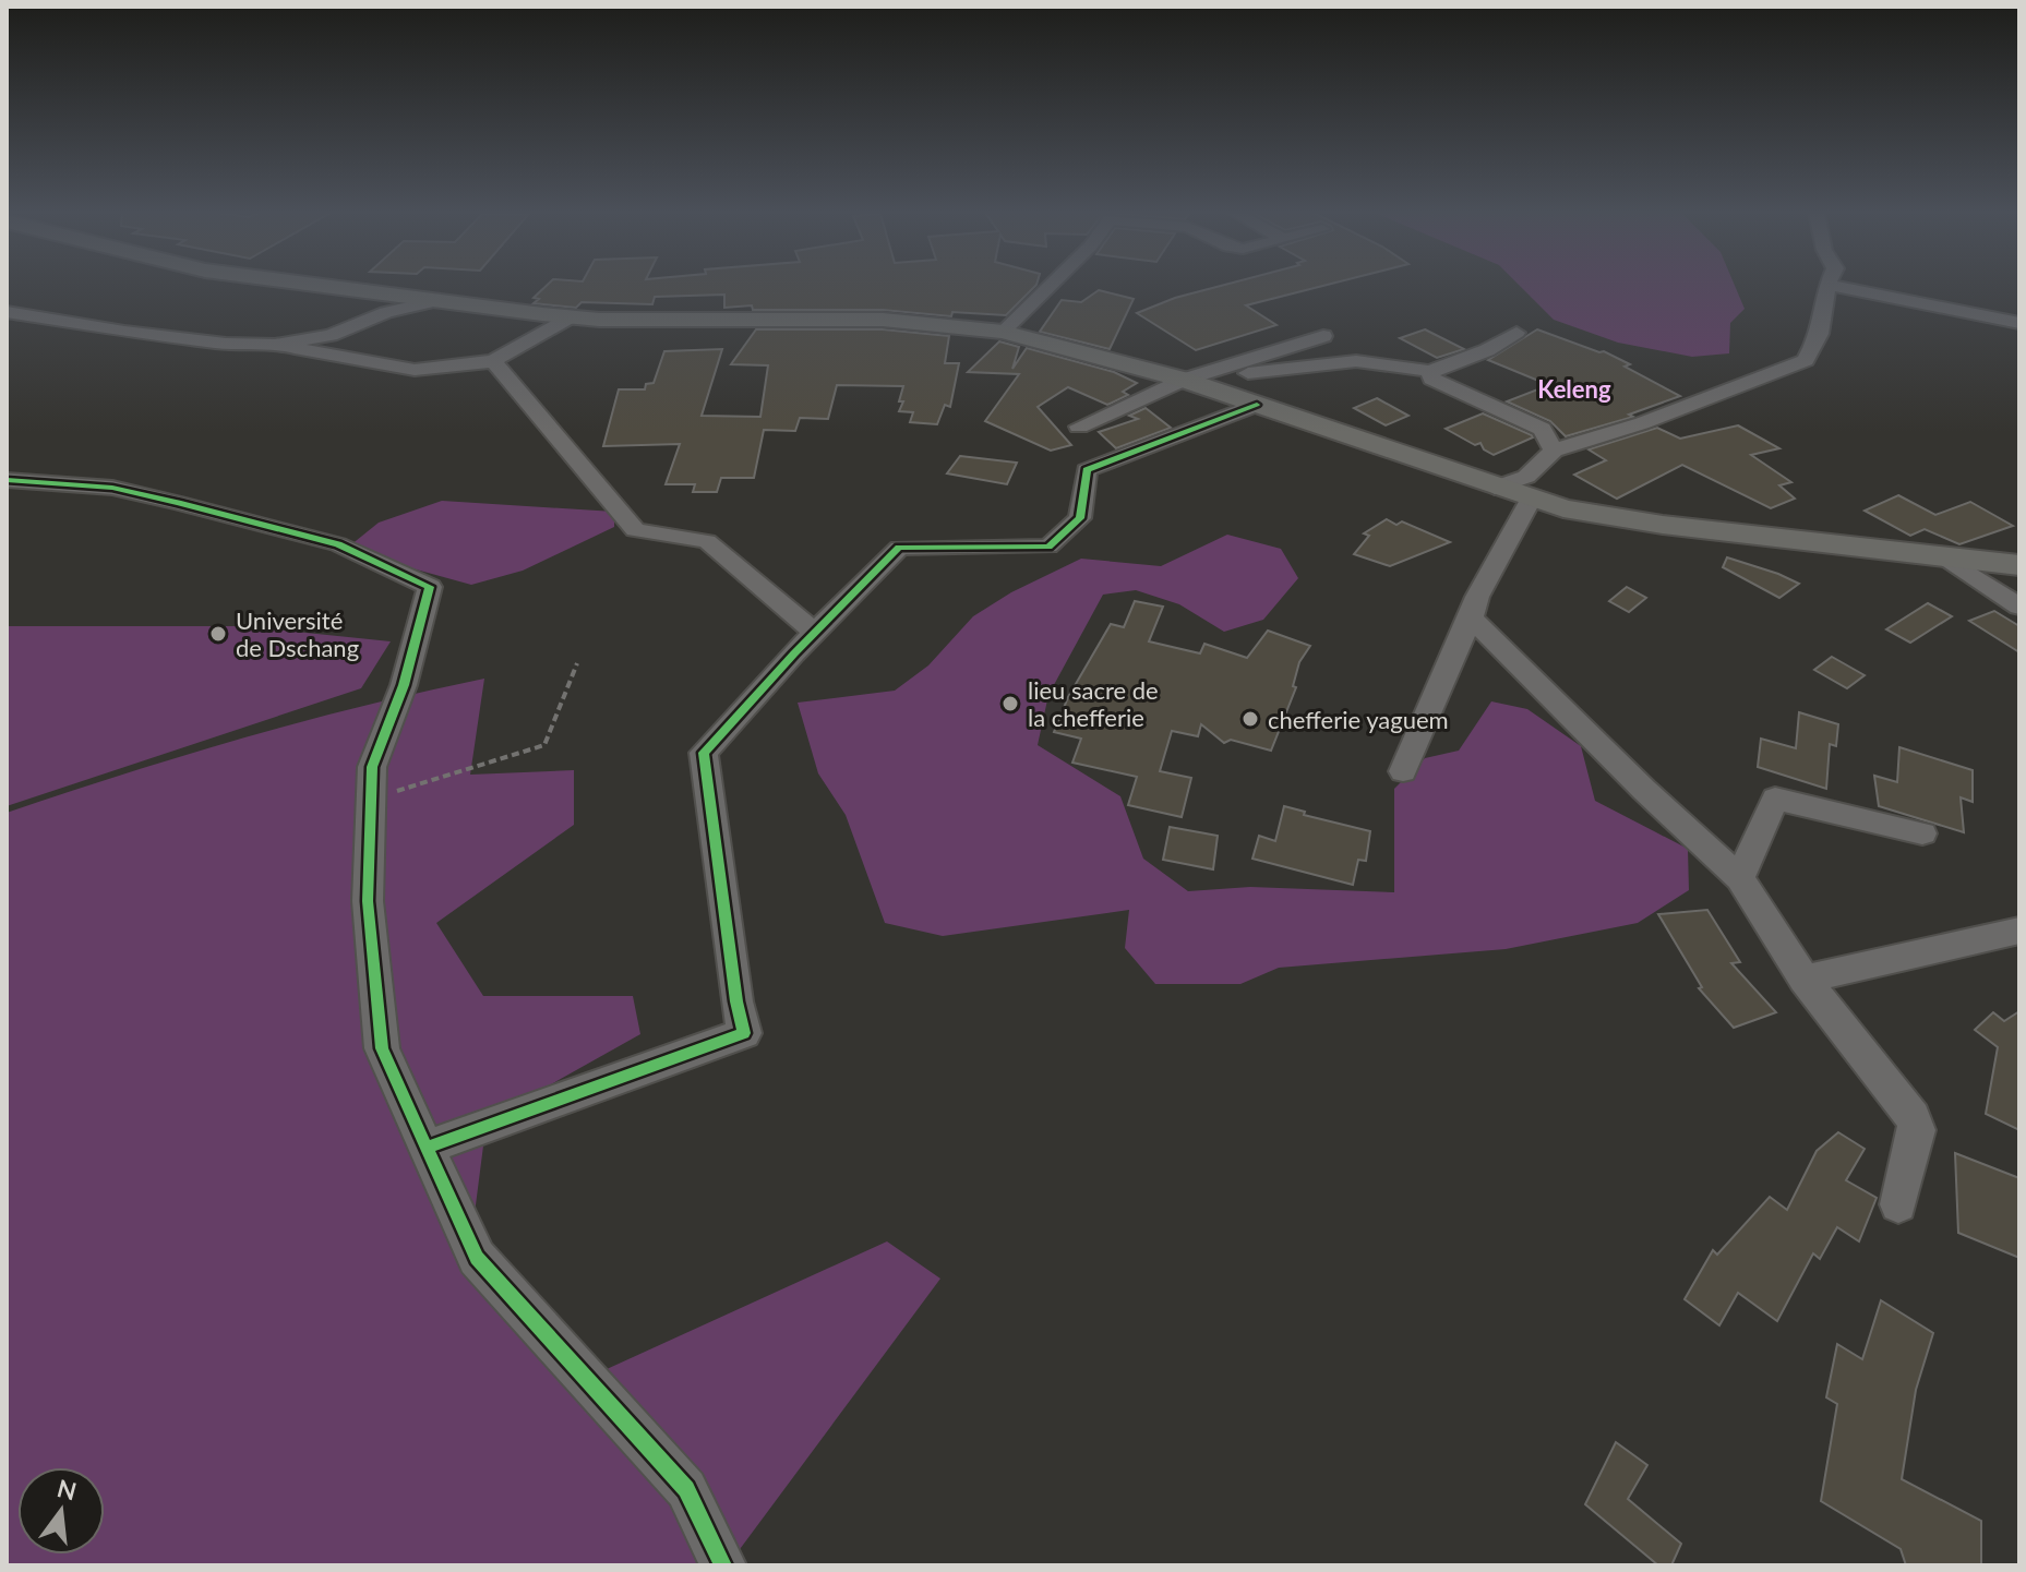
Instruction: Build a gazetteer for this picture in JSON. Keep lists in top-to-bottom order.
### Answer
{
  "districts": ["Keleng"],
  "places": ["Université de Dschang", "lieu sacre de la chefferie", "chefferie yaguem"],
  "north": "top"
}
